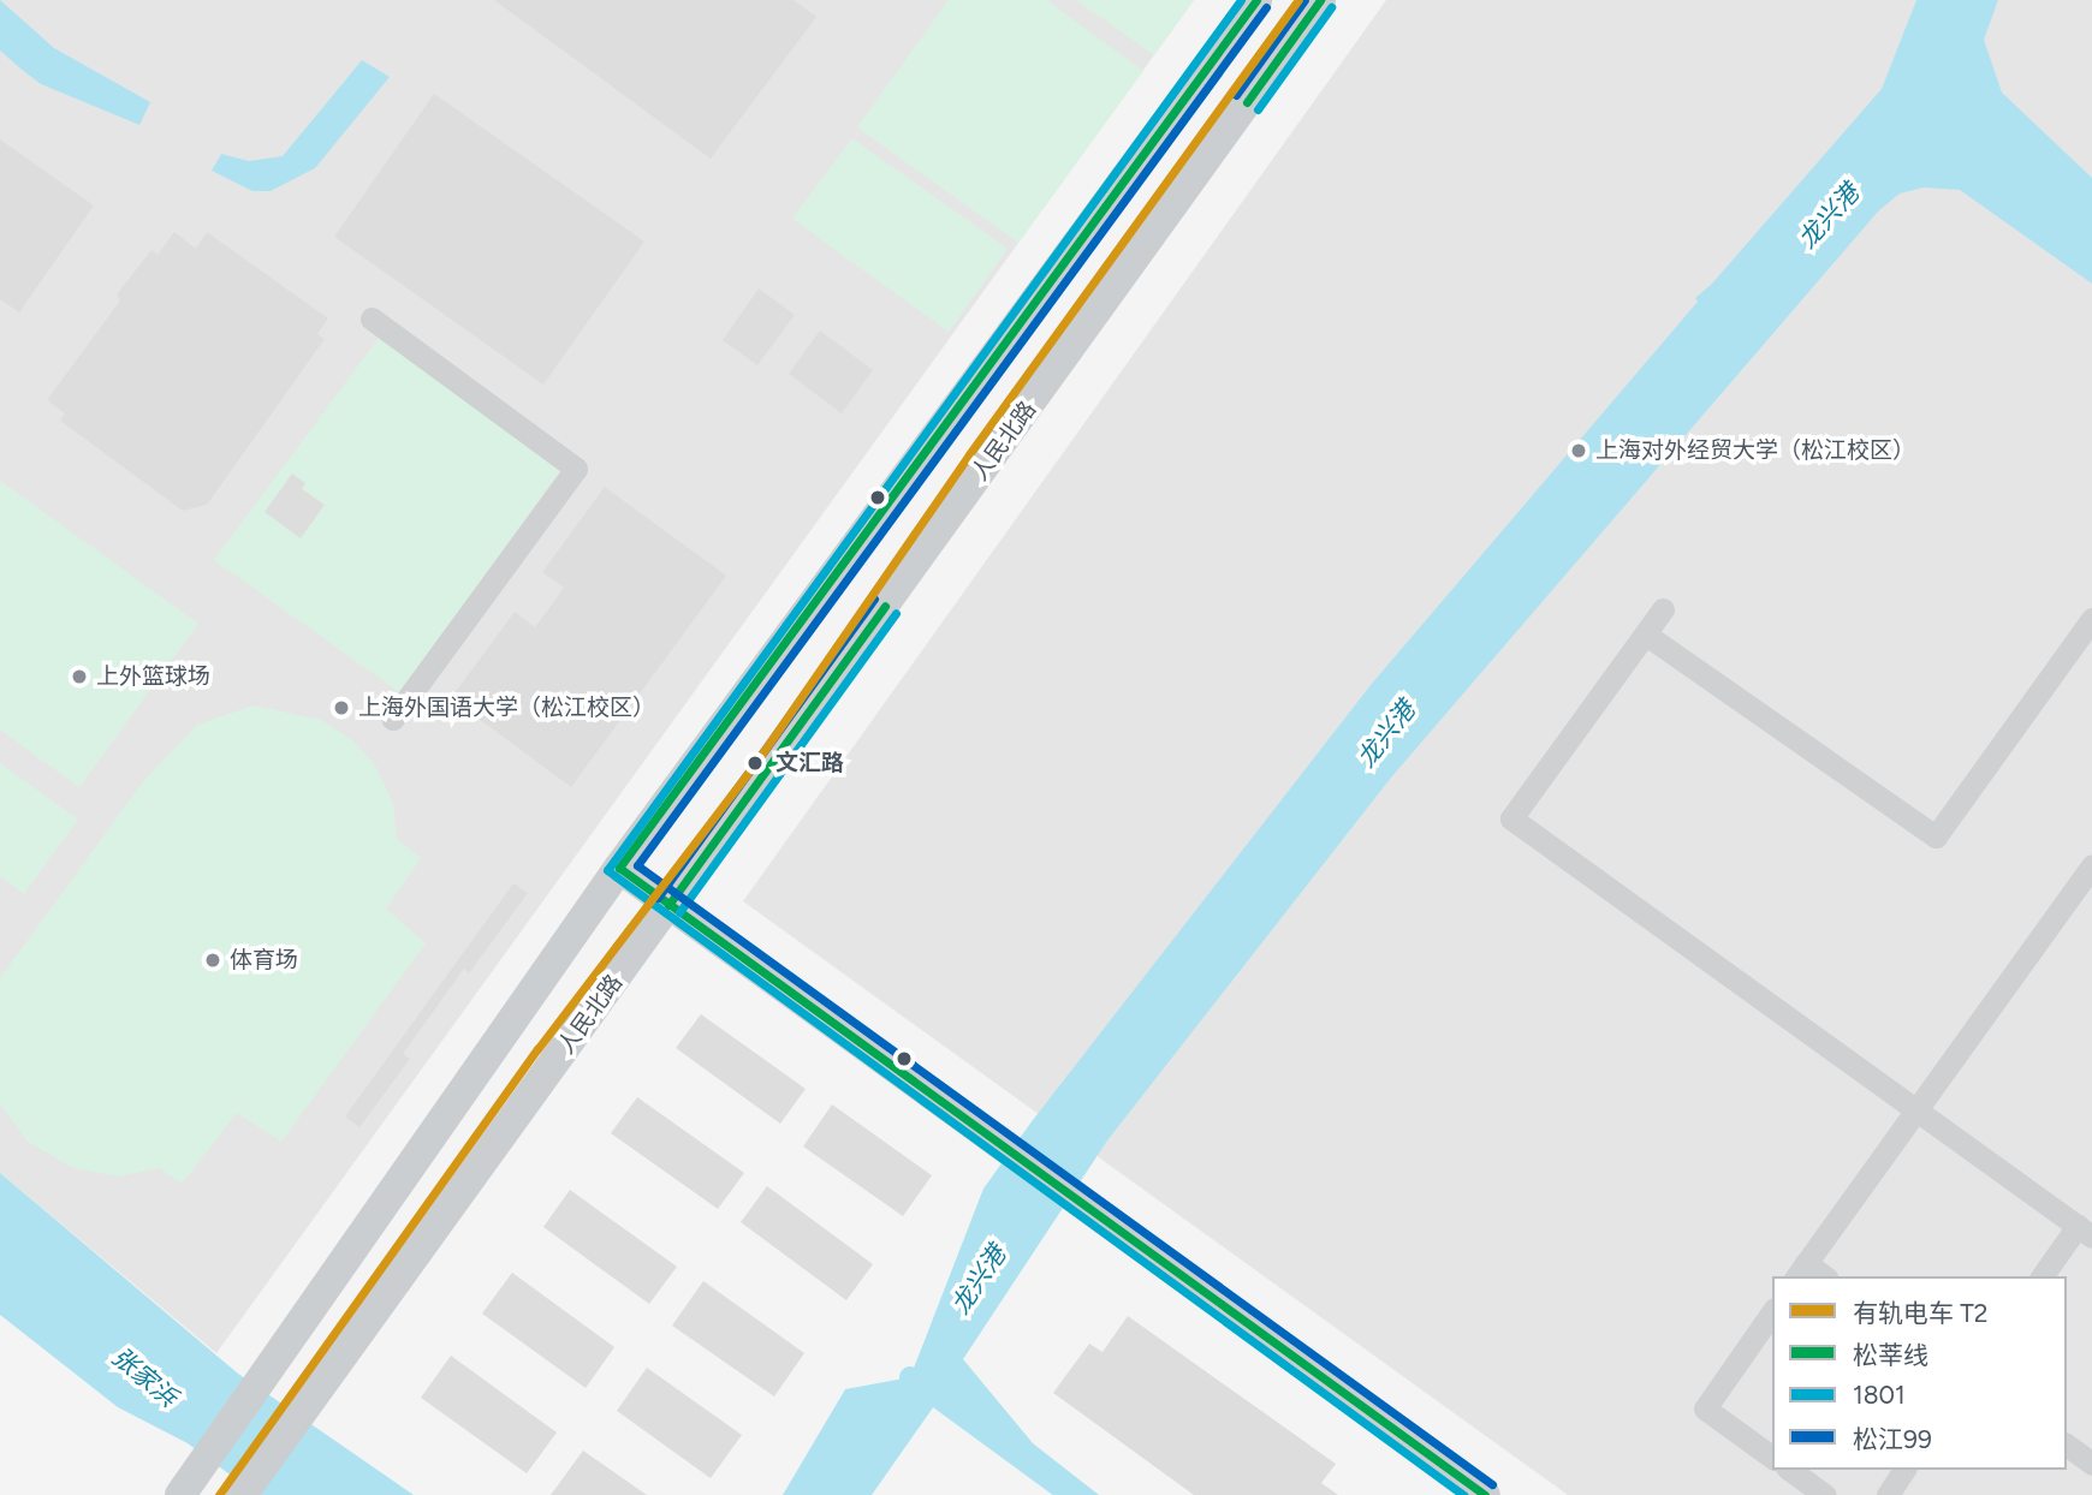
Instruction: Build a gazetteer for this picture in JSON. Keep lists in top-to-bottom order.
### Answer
{
  "streets": {
    "main road": ["人民北路"]
  },
  "water": ["龙兴港", "张家浜"],
  "places": [
    "上海对外经贸大学（松江校区）",
    "上外篮球场",
    "上海外国语大学（松江校区）",
    "文汇路",
    "体育场"
  ],
  "lines": [
    "tram line T2",
    "transit line 松莘线",
    "transit line 1801",
    "transit line 松江99"
  ],
  "legend": [
    "有轨电车 T2",
    "松莘线",
    "1801",
    "松江99"
  ]
}
